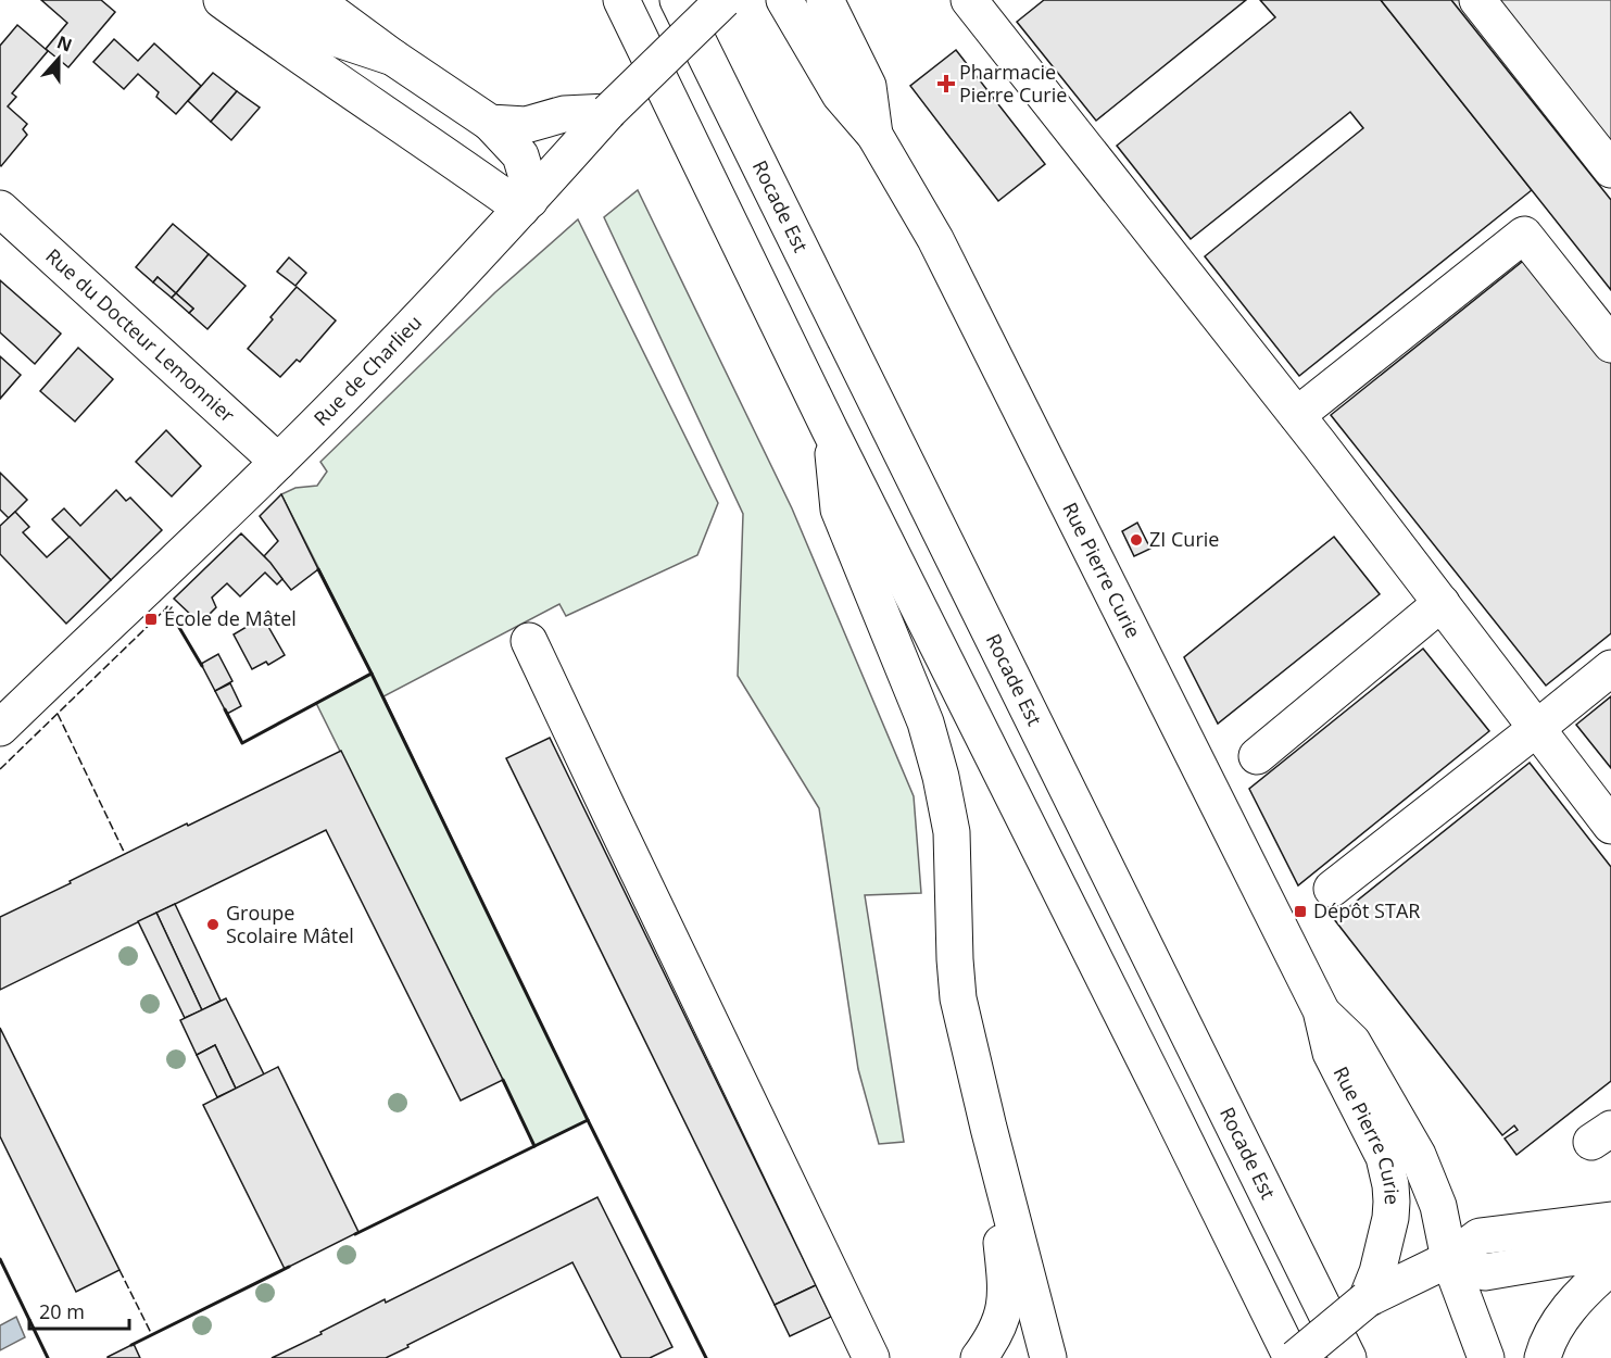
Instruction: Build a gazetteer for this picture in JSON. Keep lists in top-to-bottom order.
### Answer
{
  "streets": {
    "main road": [
      "Rocade Est",
      "Rue du Docteur Lemonnier",
      "Rue de Charlieu",
      "Rue Pierre Curie"
    ]
  },
  "crossings": [
    ["Rue du Docteur Lemonnier", "Rue de Charlieu"]
  ],
  "places": {
    "health": ["Pharmacie Pierre Curie"],
    "other": ["ZI Curie", "Groupe Scolaire Mâtel"],
    "transit": ["École de Mâtel", "Dépôt STAR"]
  },
  "scale_bar": "20 m",
  "north": "top"
}
